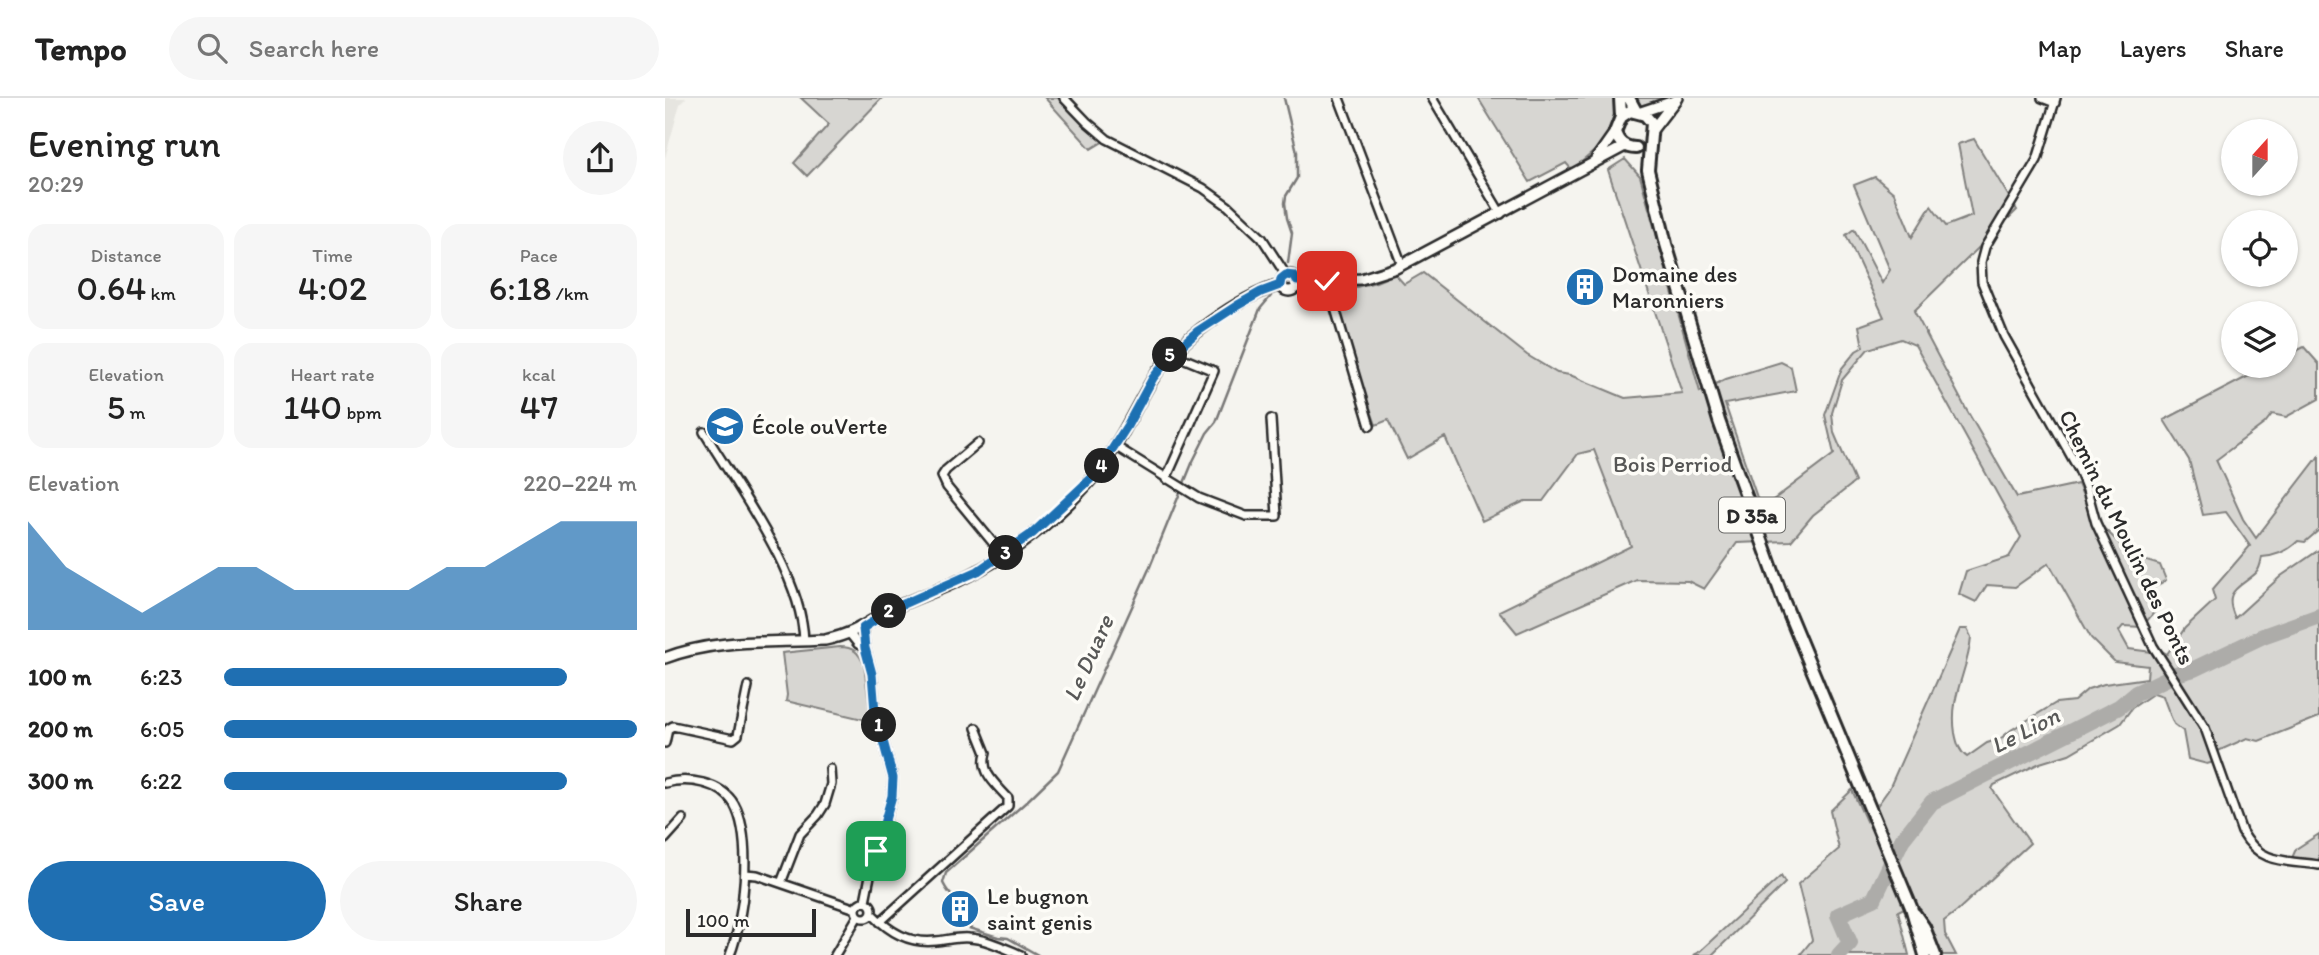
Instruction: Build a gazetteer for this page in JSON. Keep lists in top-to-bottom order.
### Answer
{
  "streets": {
    "main road": ["D 35a"],
    "street": ["Chemin du Moulin des Ponts"]
  },
  "water": ["Le Duare", "Le Lion"],
  "parks": ["Bois Perriod"],
  "places": {
    "building": ["Domaine des Maronniers", "Le bugnon saint genis"],
    "school or university": ["École ouVerte"]
  },
  "scale_bar": "100 m",
  "north": "top",
  "page": {
    "header": "Tempo",
    "search": "Search here",
    "nav": ["Map", "Layers", "Share"],
    "heading": ["Evening run", "20:29"],
    "stats": [
      ["Distance", "0.64 km"],
      ["Time", "4:02"],
      ["Pace", "6:18 /km"],
      ["Elevation", "5 m"],
      ["Heart rate", "140 bpm"],
      ["kcal", "47"]
    ],
    "pins": [
      "5",
      "4",
      "3",
      "2",
      "1"
    ],
    "chart": ["Elevation", "220–224 m"],
    "list": [
      {
        "name": "100 m",
        "note": "6:23"
      },
      {
        "name": "200 m",
        "note": "6:05"
      },
      {
        "name": "300 m",
        "note": "6:22"
      }
    ],
    "buttons": ["Save", "Share"],
    "scale": "100 m"
  }
}
